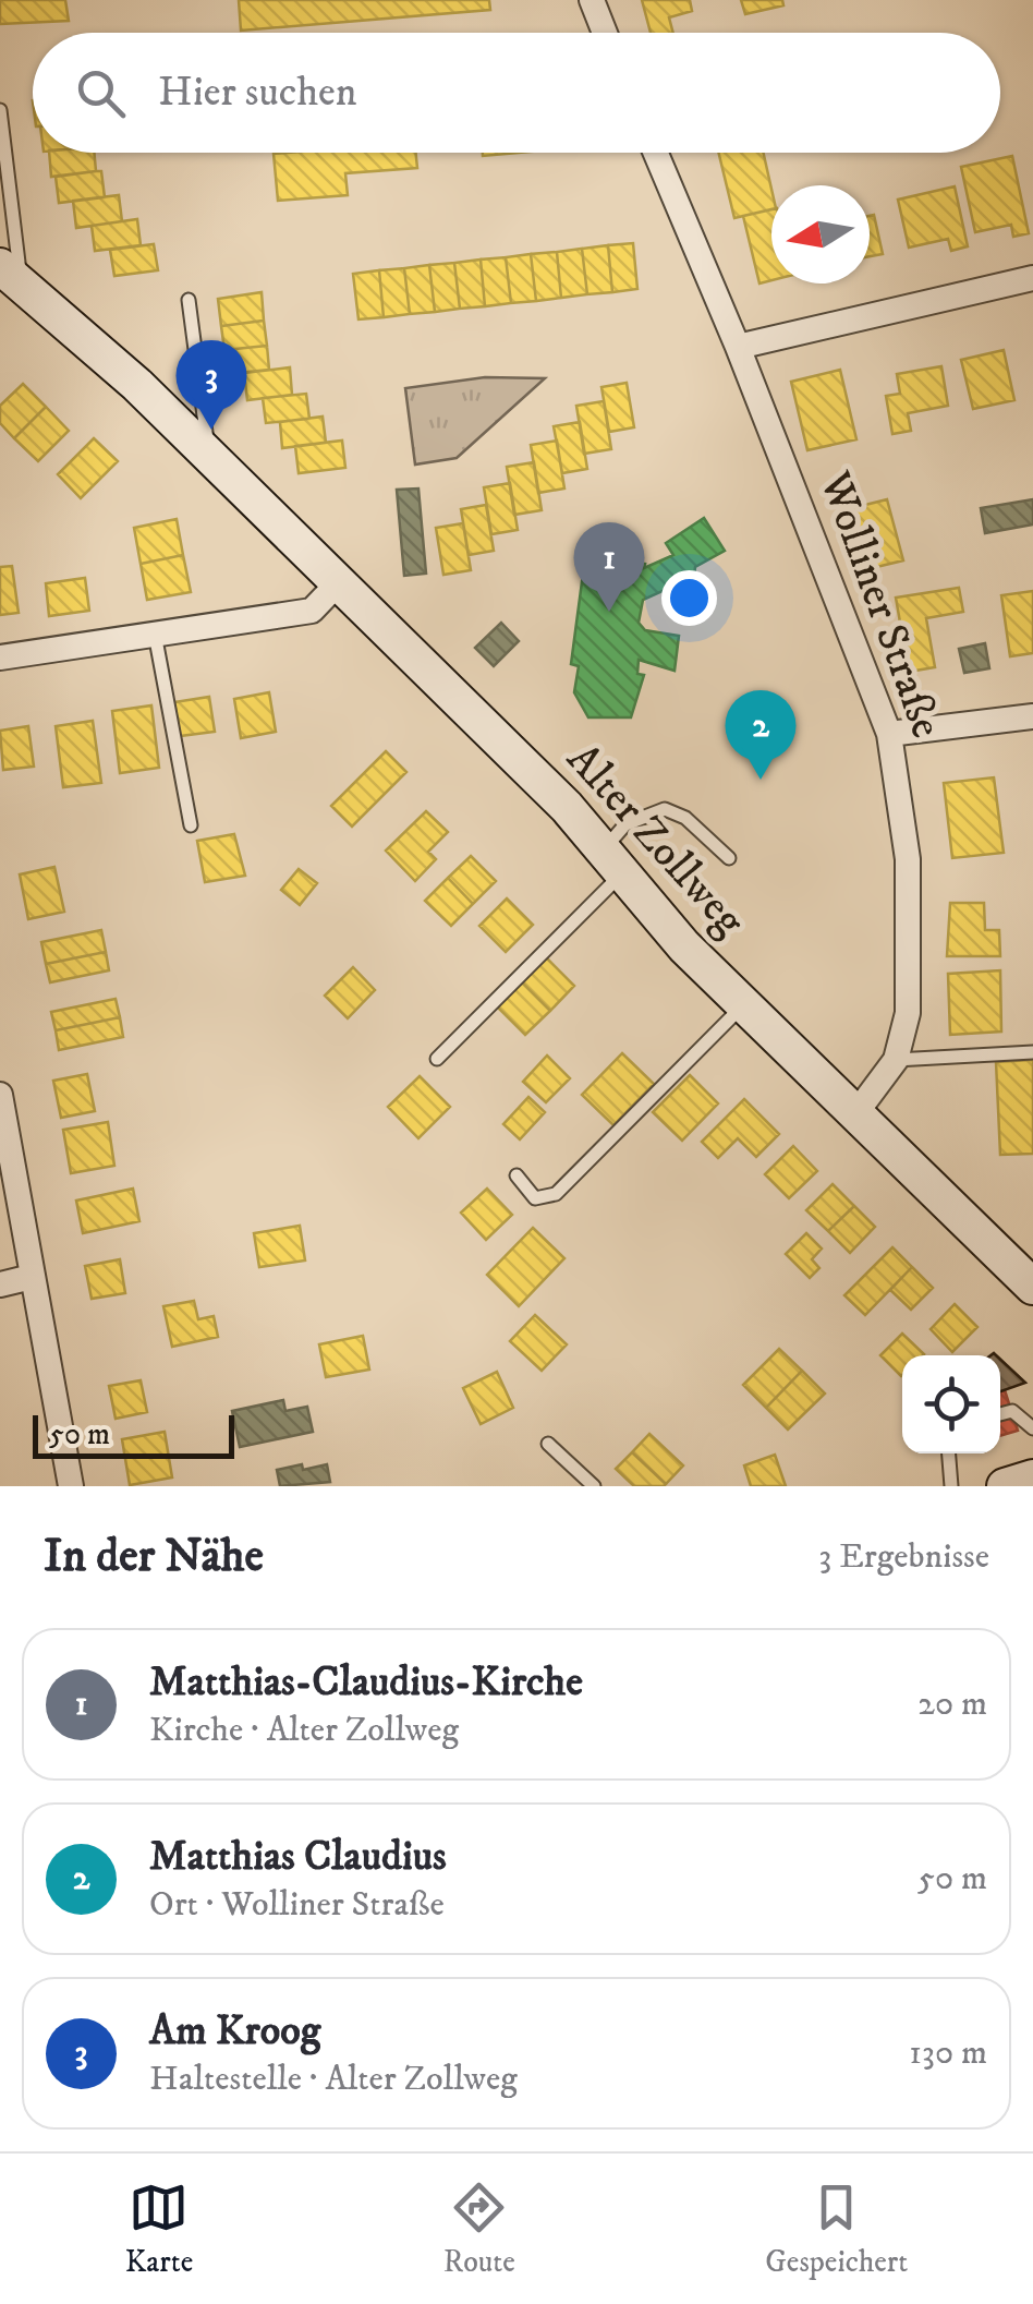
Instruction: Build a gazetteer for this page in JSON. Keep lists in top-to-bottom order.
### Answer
{
  "streets": {
    "street": ["Wolliner Straße", "Alter Zollweg"]
  },
  "crossings": [
    ["Wolliner Straße", "Alter Zollweg"]
  ],
  "scale_bar": "50 m",
  "north": "left",
  "page": {
    "search": "Hier suchen",
    "pins": ["3", "1", "2"],
    "scale": "50 m",
    "heading": ["In der Nähe", "3 Ergebnisse"],
    "list": [
      {
        "mark": "1",
        "name": "Matthias-Claudius-Kirche",
        "note": "Kirche · Alter Zollweg",
        "value": "20 m"
      },
      {
        "mark": "2",
        "name": "Matthias Claudius",
        "note": "Ort · Wolliner Straße",
        "value": "50 m"
      },
      {
        "mark": "3",
        "name": "Am Kroog",
        "note": "Haltestelle · Alter Zollweg",
        "value": "130 m"
      }
    ],
    "nav": ["Karte", "Route", "Gespeichert"]
  }
}
